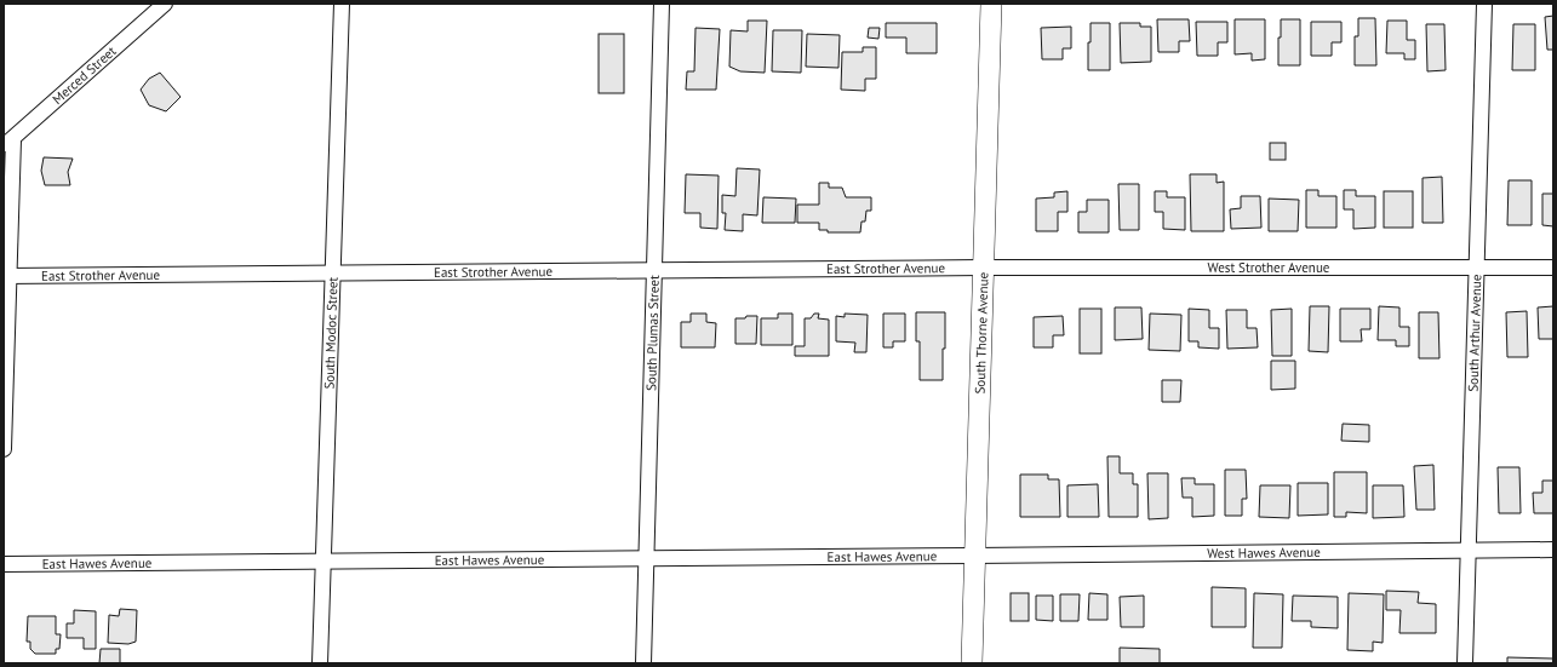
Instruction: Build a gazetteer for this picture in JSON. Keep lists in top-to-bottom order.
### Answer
{
  "streets": {
    "main road": ["South Thorne Avenue"],
    "street": [
      "Merced Street",
      "East Strother Avenue",
      "West Strother Avenue",
      "South Plumas Street",
      "South Arthur Avenue",
      "South Modoc Street",
      "West Hawes Avenue",
      "East Hawes Avenue"
    ]
  },
  "crossings": [
    ["East Strother Avenue", "West Strother Avenue"],
    ["East Strother Avenue", "South Plumas Street"],
    ["East Strother Avenue", "South Modoc Street"],
    ["East Strother Avenue", "South Thorne Avenue"],
    ["West Strother Avenue", "South Arthur Avenue"],
    ["West Strother Avenue", "South Thorne Avenue"],
    ["South Plumas Street", "East Hawes Avenue"],
    ["South Arthur Avenue", "West Hawes Avenue"],
    ["South Modoc Street", "East Hawes Avenue"],
    ["South Thorne Avenue", "West Hawes Avenue"],
    ["South Thorne Avenue", "East Hawes Avenue"],
    ["West Hawes Avenue", "East Hawes Avenue"]
  ]
}
